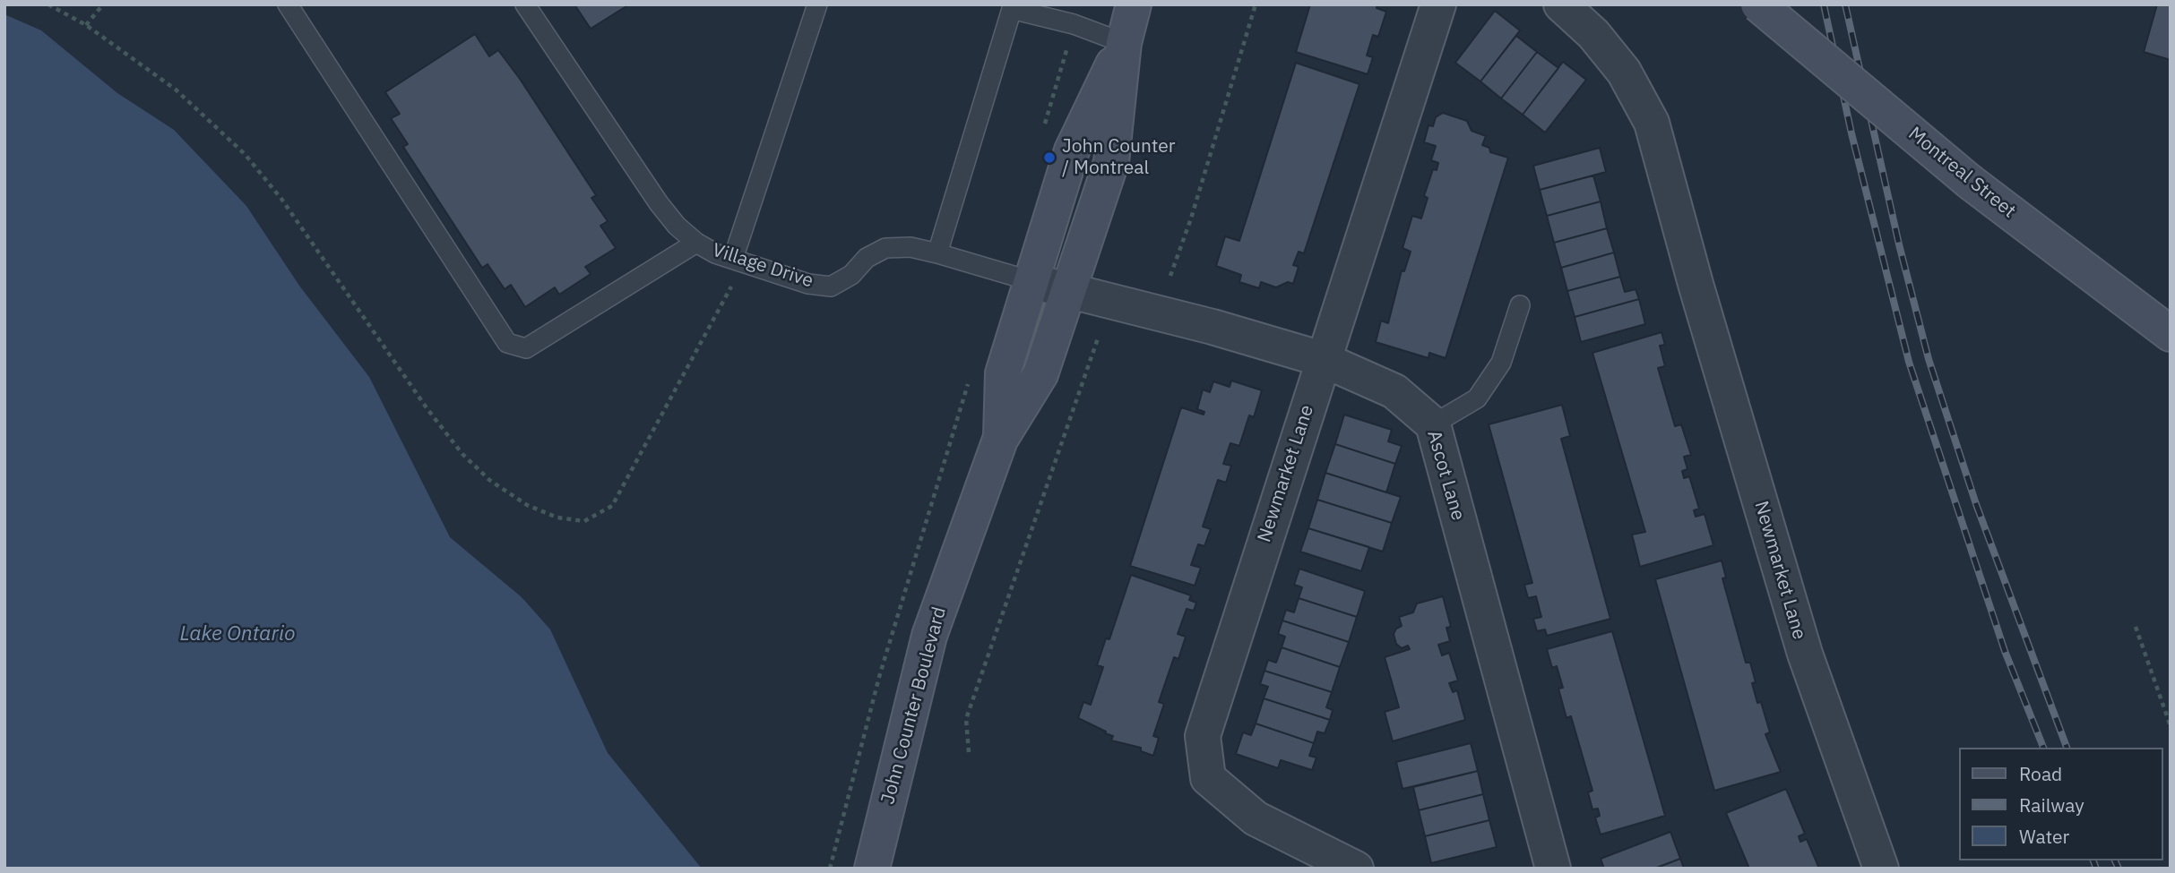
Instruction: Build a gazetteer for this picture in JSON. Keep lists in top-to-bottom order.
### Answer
{
  "streets": {
    "main road": ["Montreal Street", "John Counter Boulevard"],
    "street": ["Newmarket Lane", "Ascot Lane"],
    "lane": ["Village Drive"]
  },
  "crossings": [
    ["Village Drive", "Ascot Lane"],
    ["Village Drive", "John Counter Boulevard"],
    ["Newmarket Lane", "Ascot Lane"],
    ["Ascot Lane", "John Counter Boulevard"]
  ],
  "water": ["Lake Ontario"],
  "places": ["John Counter / Montreal"],
  "legend": ["Road", "Railway", "Water"]
}
